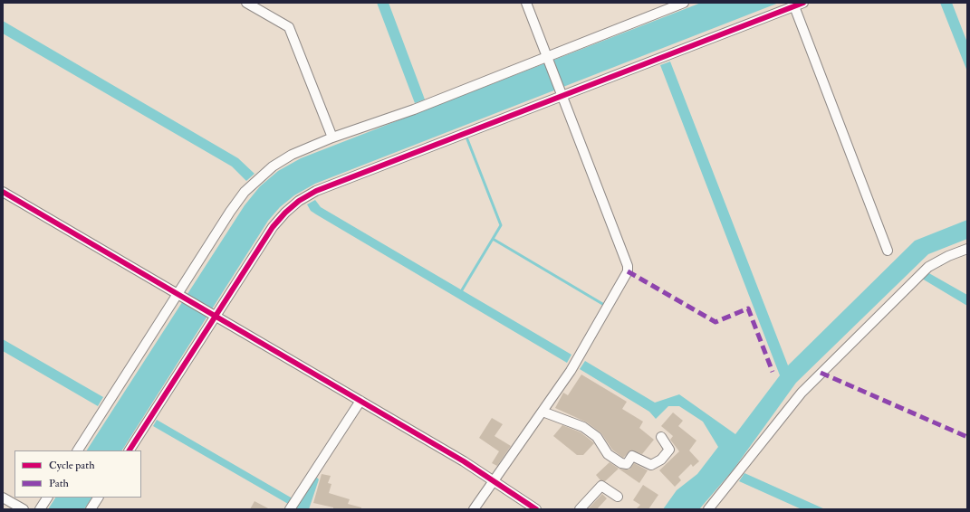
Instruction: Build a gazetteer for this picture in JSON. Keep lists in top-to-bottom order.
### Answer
{
  "legend": ["Cycle path", "Path"]
}
